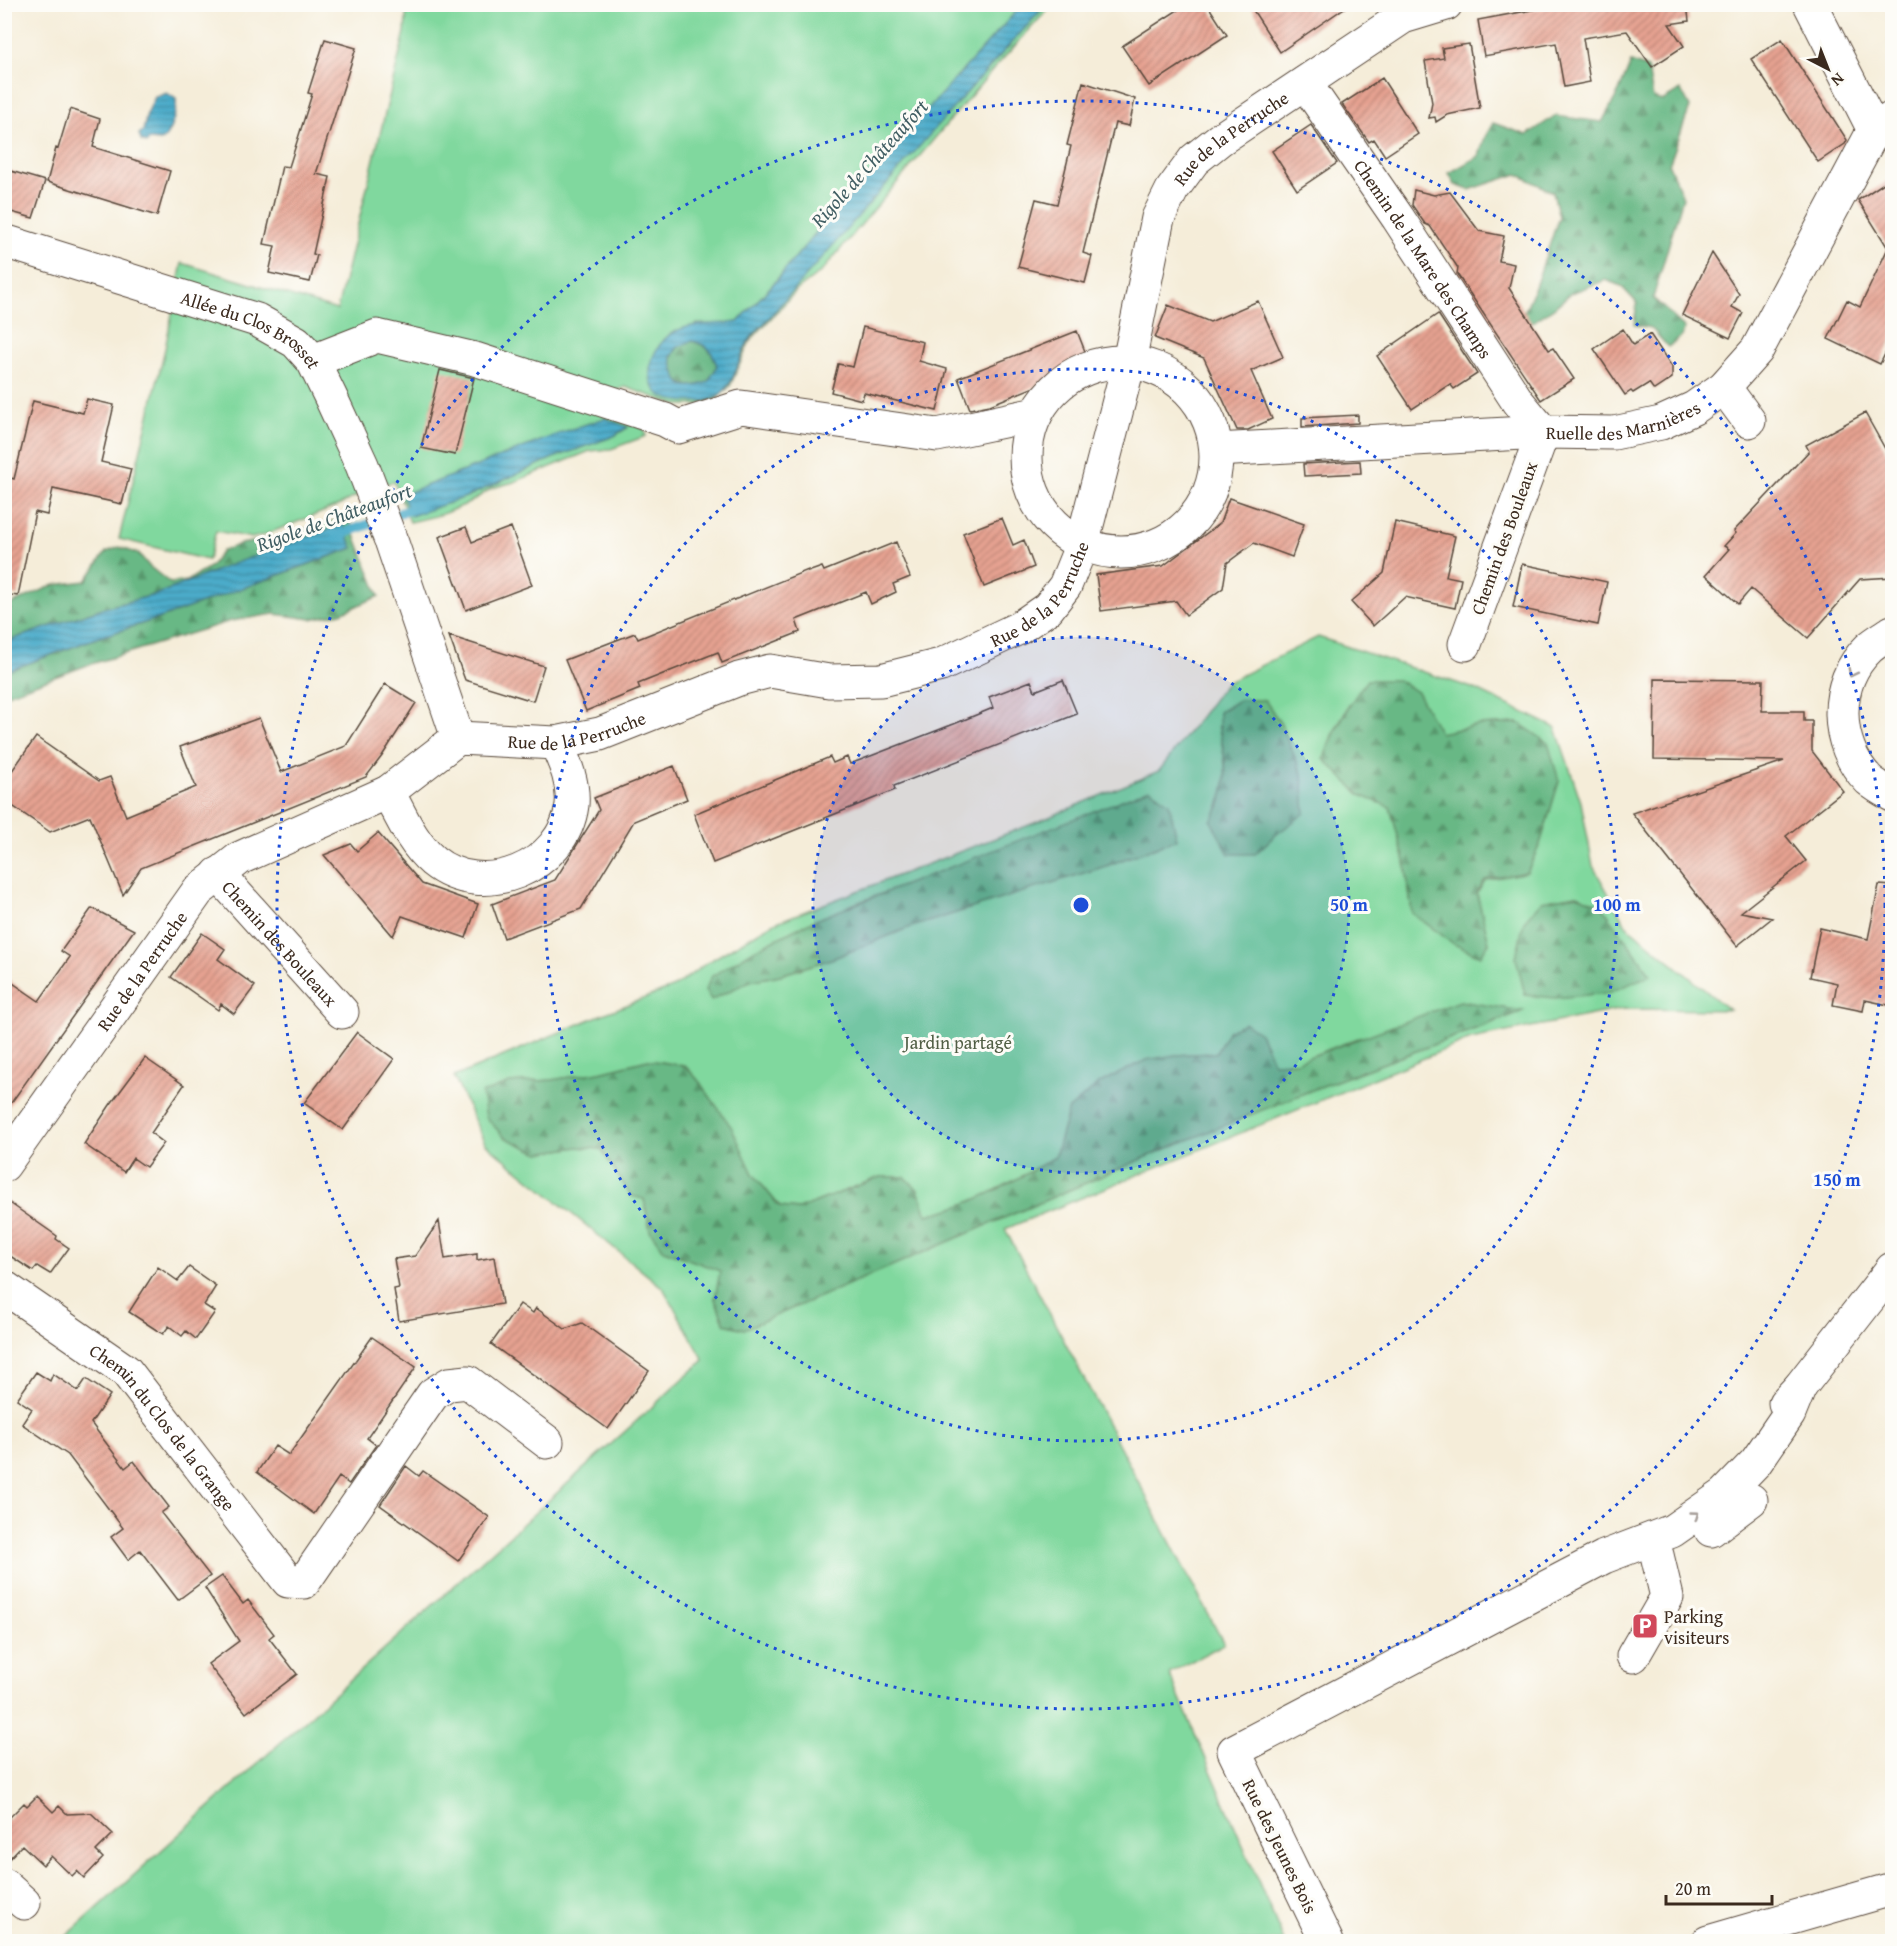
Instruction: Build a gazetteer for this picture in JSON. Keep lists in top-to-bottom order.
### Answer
{
  "streets": {
    "street": [
      "Rue de la Perruche",
      "Chemin de la Mare des Champs",
      "Allée du Clos Brosset",
      "Ruelle des Marnières",
      "Chemin des Bouleaux",
      "Chemin du Clos de la Grange",
      "Rue des Jeunes Bois"
    ]
  },
  "crossings": [
    ["Rue de la Perruche", "Chemin de la Mare des Champs"],
    ["Rue de la Perruche", "Allée du Clos Brosset"],
    ["Rue de la Perruche", "Chemin des Bouleaux"],
    ["Chemin de la Mare des Champs", "Ruelle des Marnières"],
    ["Chemin de la Mare des Champs", "Chemin des Bouleaux"],
    ["Ruelle des Marnières", "Chemin des Bouleaux"]
  ],
  "water": ["Rigole de Châteaufort"],
  "parks": ["Jardin partagé"],
  "places": {
    "parking": ["Parking visiteurs"]
  },
  "scale_bar": "20 m",
  "north": "bottom right",
  "rings": ["50 m", "100 m", "150 m"]
}
